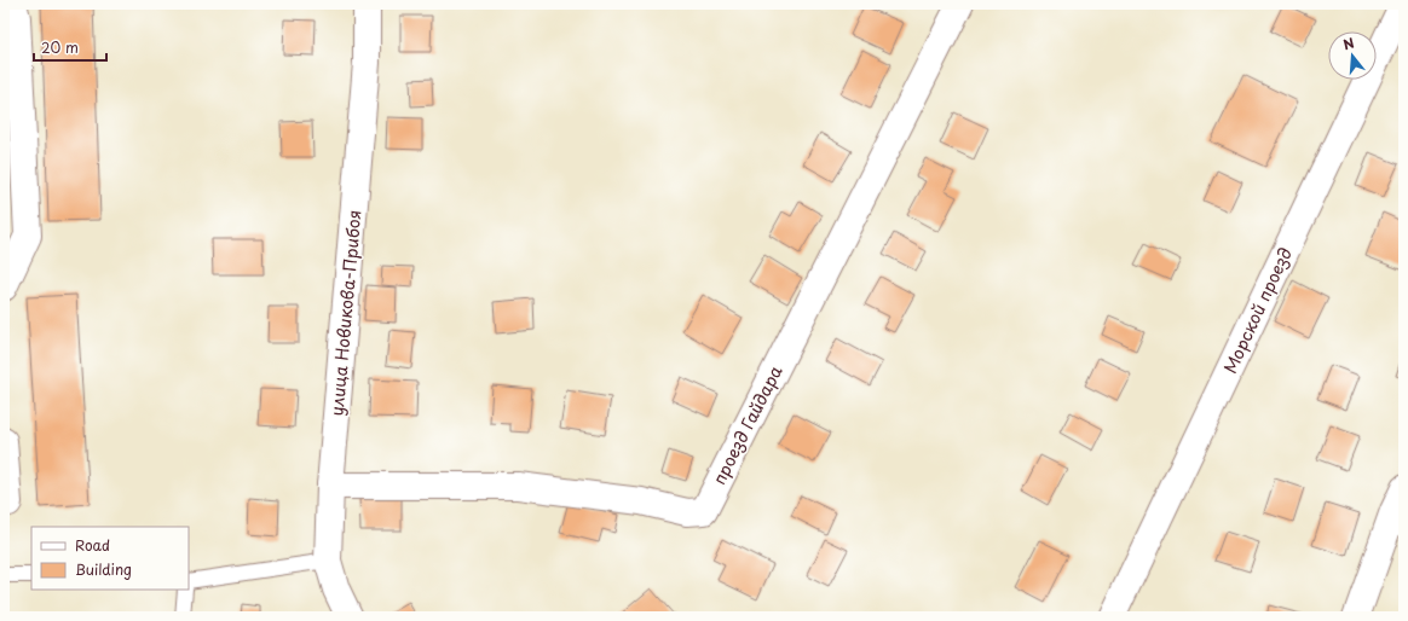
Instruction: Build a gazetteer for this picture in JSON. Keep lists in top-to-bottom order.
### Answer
{
  "streets": {
    "street": ["Морской проезд", "улица Новикова-Прибоя", "проезд Гайдара"]
  },
  "crossings": [
    ["улица Новикова-Прибоя", "проезд Гайдара"]
  ],
  "legend": ["Road", "Building"],
  "scale_bar": "20 m",
  "north": "top"
}
